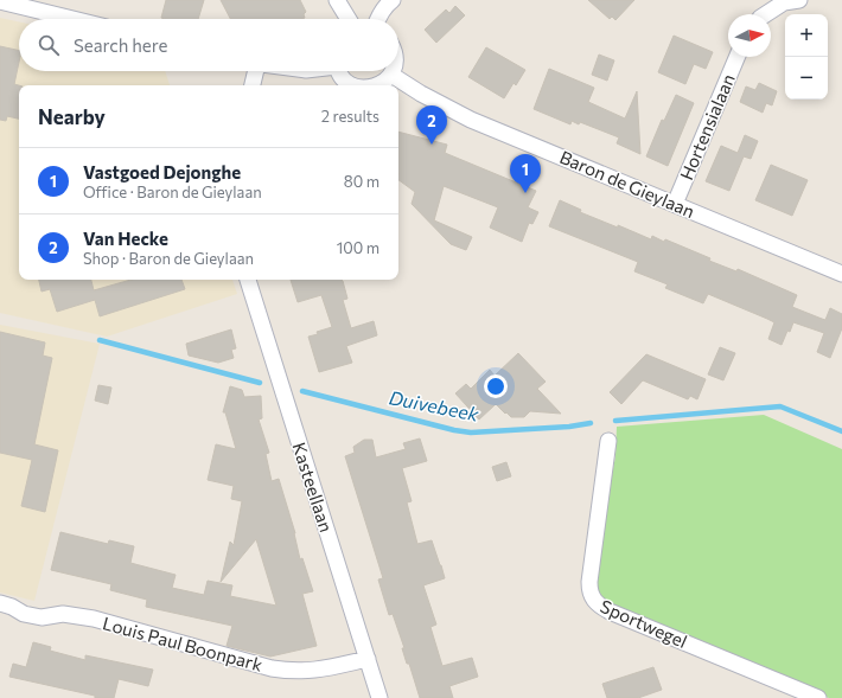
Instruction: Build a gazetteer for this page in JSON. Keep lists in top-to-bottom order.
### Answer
{
  "streets": {
    "street": [
      "Hortensialaan",
      "Baron de Gieylaan",
      "Kasteellaan",
      "Sportwegel",
      "Louis Paul Boonpark"
    ]
  },
  "crossings": [
    ["Hortensialaan", "Baron de Gieylaan"],
    ["Kasteellaan", "Louis Paul Boonpark"]
  ],
  "water": ["Duivebeek"],
  "north": "right",
  "page": {
    "map_buttons": ["+", "−"],
    "search": "Search here",
    "heading": ["Nearby", "2 results"],
    "pins": ["2", "1"],
    "list": [
      {
        "mark": "1",
        "name": "Vastgoed Dejonghe",
        "note": "Office · Baron de Gieylaan",
        "value": "80 m"
      },
      {
        "mark": "2",
        "name": "Van Hecke",
        "note": "Shop · Baron de Gieylaan",
        "value": "100 m"
      }
    ]
  }
}
